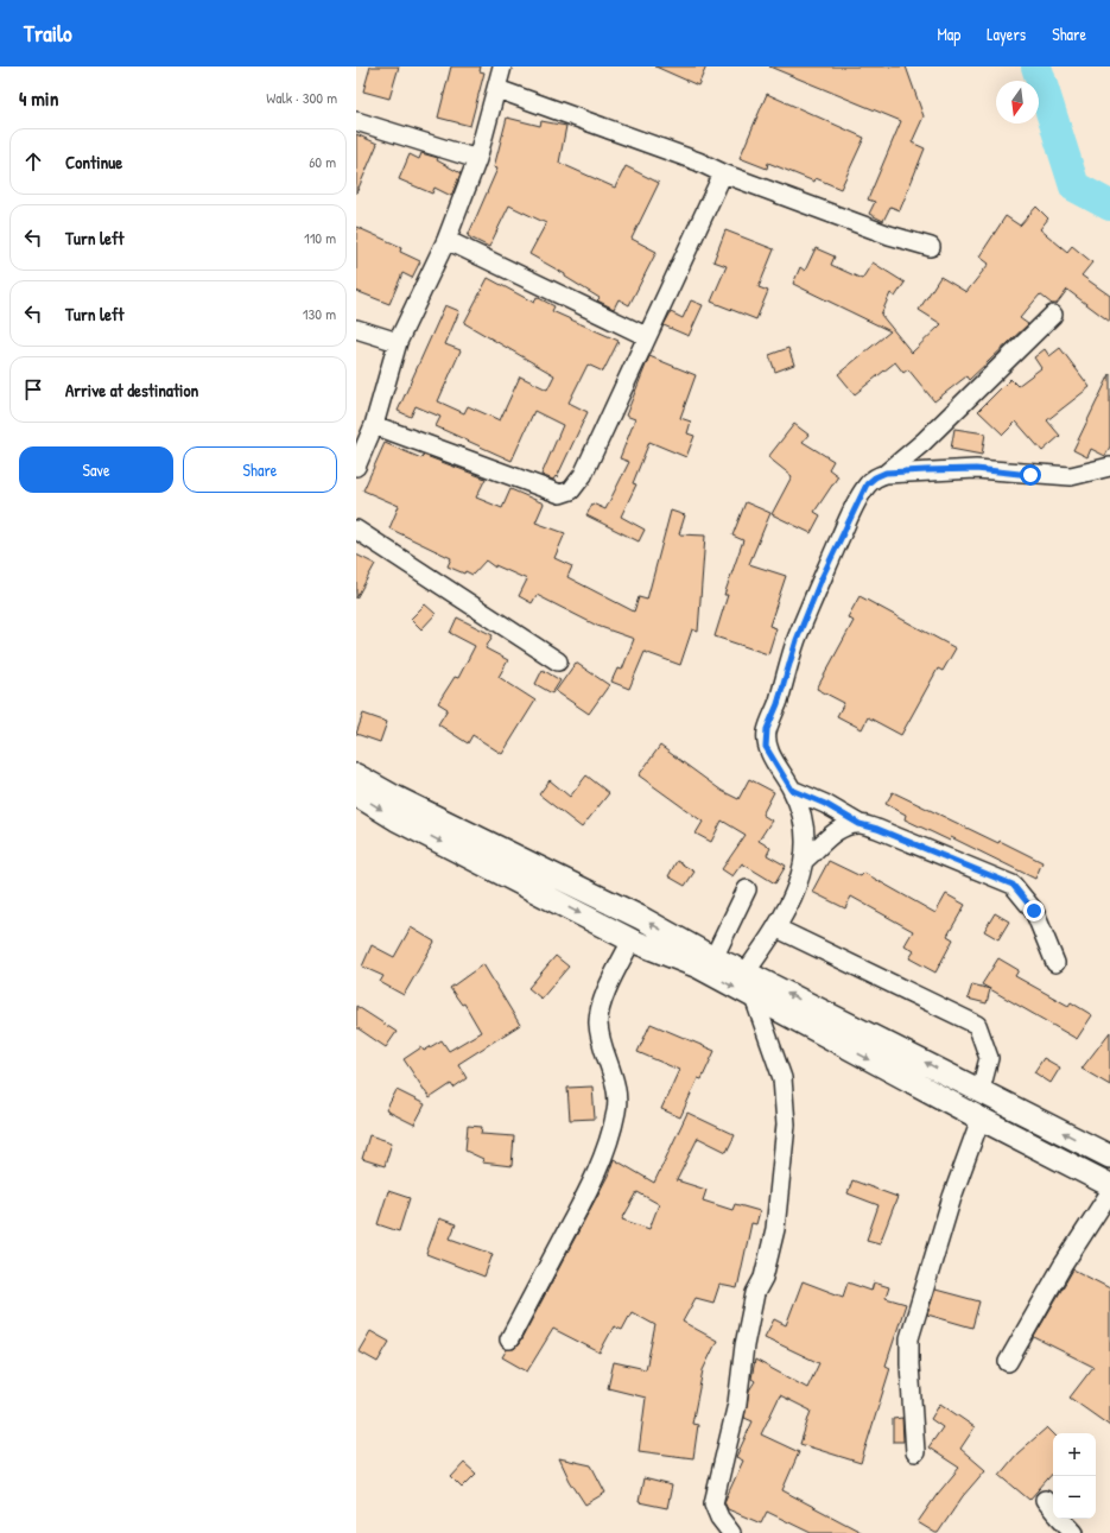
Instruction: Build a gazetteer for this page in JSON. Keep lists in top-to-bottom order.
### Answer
{
  "north": "bottom",
  "page": {
    "header": "Trailo",
    "nav": ["Map", "Layers", "Share"],
    "heading": ["4 min", "Walk · 300 m"],
    "list": [
      ["Continue", "60 m"],
      ["Turn left", "110 m"],
      ["Turn left", "130 m"],
      "Arrive at destination"
    ],
    "buttons": ["Save", "Share"],
    "map_buttons": ["+", "−"]
  }
}
